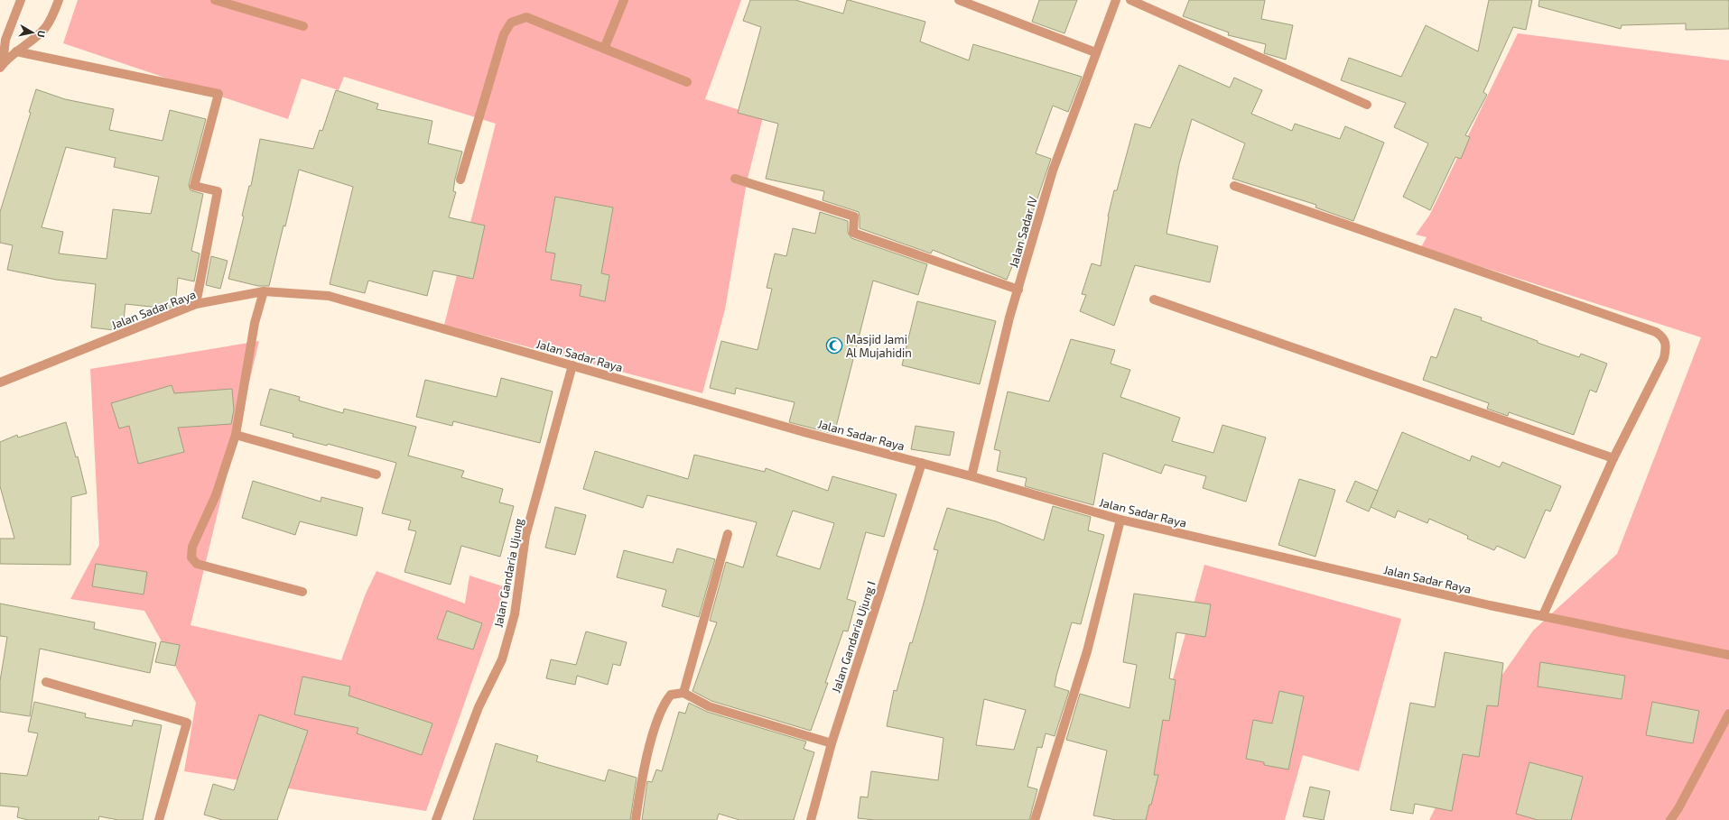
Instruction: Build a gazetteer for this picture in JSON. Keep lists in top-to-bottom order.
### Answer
{
  "streets": {
    "street": [
      "Jalan Sadar IV",
      "Jalan Sadar Raya",
      "Jalan Gandaria Ujung",
      "Jalan Gandaria Ujung I"
    ]
  },
  "crossings": [
    ["Jalan Sadar IV", "Jalan Sadar Raya"],
    ["Jalan Sadar Raya", "Jalan Gandaria Ujung"],
    ["Jalan Sadar Raya", "Jalan Gandaria Ujung I"]
  ],
  "places": {
    "mosque": ["Masjid Jami Al Mujahidin"]
  },
  "north": "right"
}
